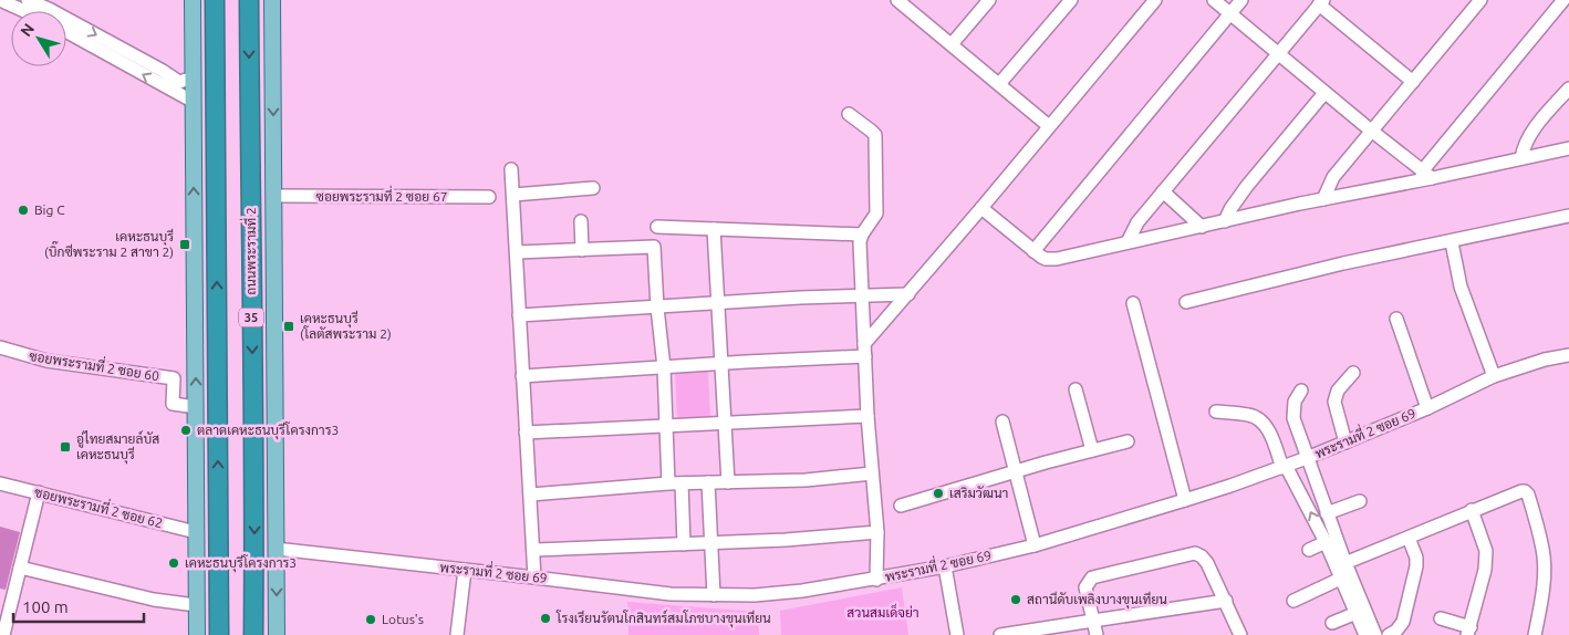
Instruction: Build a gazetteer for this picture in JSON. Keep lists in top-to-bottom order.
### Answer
{
  "streets": {
    "highway": ["ถนนพระรามที่ 2", "35"],
    "street": [
      "ซอยพระรามที่ 2 ซอย 67",
      "ซอยพระรามที่ 2 ซอย 60",
      "พระรามที่ 2 ซอย 69",
      "ซอยพระรามที่ 2 ซอย 62"
    ]
  },
  "crossings": [
    ["ซอยพระรามที่ 2 ซอย 67", "ถนนพระรามที่ 2"],
    ["ถนนพระรามที่ 2", "พระรามที่ 2 ซอย 69"]
  ],
  "parks": ["สวนสมเด็จย่า"],
  "places": {
    "other": [
      "Big C",
      "ตลาดเคหะธนบุรีโครงการ3",
      "เสริมวัฒนา",
      "เคหะธนบุรีโครงการ3",
      "สถานีดับเพลิงบางขุนเทียน",
      "โรงเรียนรัตนโกสินทร์สมโภชบางขุนเทียน",
      "Lotus's"
    ],
    "transit": ["เคหะธนบุรี (บิ๊กซีพระราม 2 สาขา 2)", "เคหะธนบุรี (โลตัสพระราม 2)", "อู่ไทยสมายล์บัส เคหะธนบุรี"]
  },
  "scale_bar": "100 m",
  "north": "top left"
}
